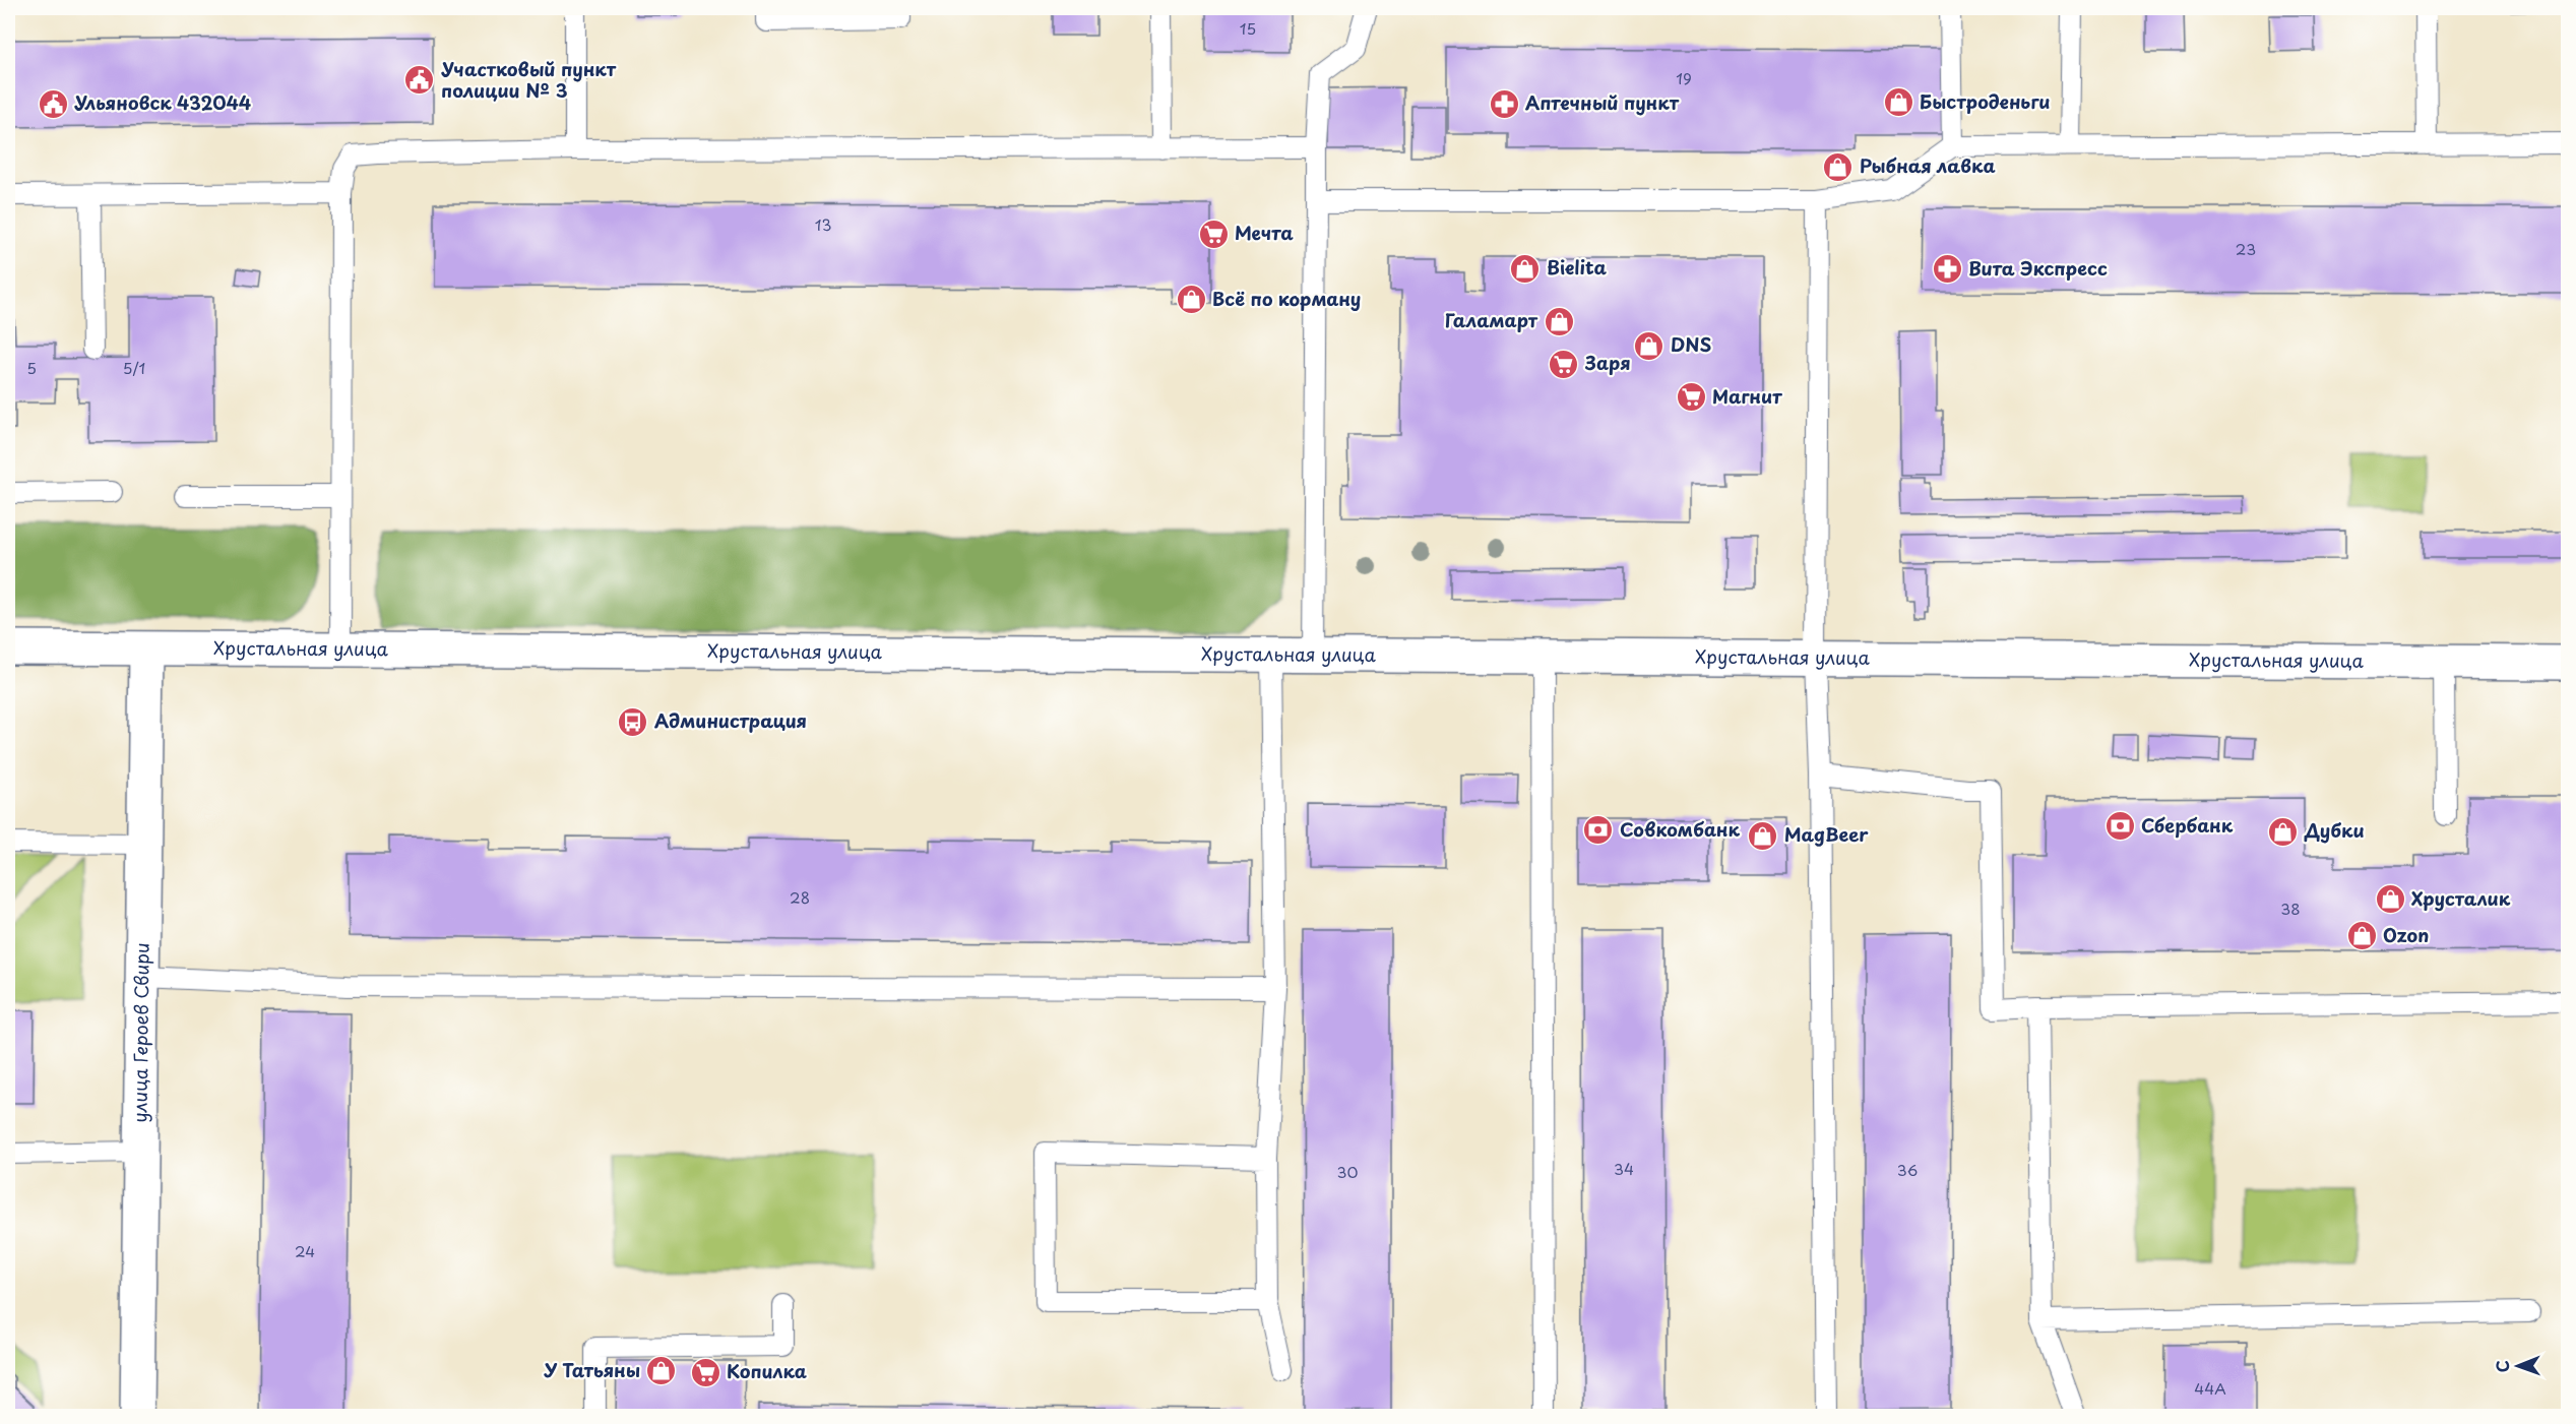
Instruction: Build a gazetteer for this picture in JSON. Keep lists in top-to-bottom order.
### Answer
{
  "streets": {
    "main road": ["Хрустальная улица", "улица Героев Свири"]
  },
  "crossings": [
    ["Хрустальная улица", "улица Героев Свири"]
  ],
  "places": {
    "public building": ["Участковый пункт полиции № 3", "Ульяновск 432044"],
    "shop": [
      "Быстроденьги",
      "Рыбная лавка",
      "Bielita",
      "Всё по корману",
      "Галамарт",
      "DNS",
      "Дубки",
      "MagBeer",
      "Хрусталик",
      "Ozon",
      "У Татьяны"
    ],
    "pharmacy": ["Аптечный пункт", "Вита Экспресс"],
    "supermarket": [
      "Мечта",
      "Заря",
      "Магнит",
      "Копилка"
    ],
    "bus stop": ["Администрация"],
    "bank": ["Сбербанк", "Совкомбанк"]
  },
  "house_numbers": [
    "15",
    "19",
    "13",
    "23",
    "5",
    "5/1",
    "28",
    "38",
    "34",
    "36",
    "30",
    "24",
    "44А"
  ],
  "north": "left"
}
